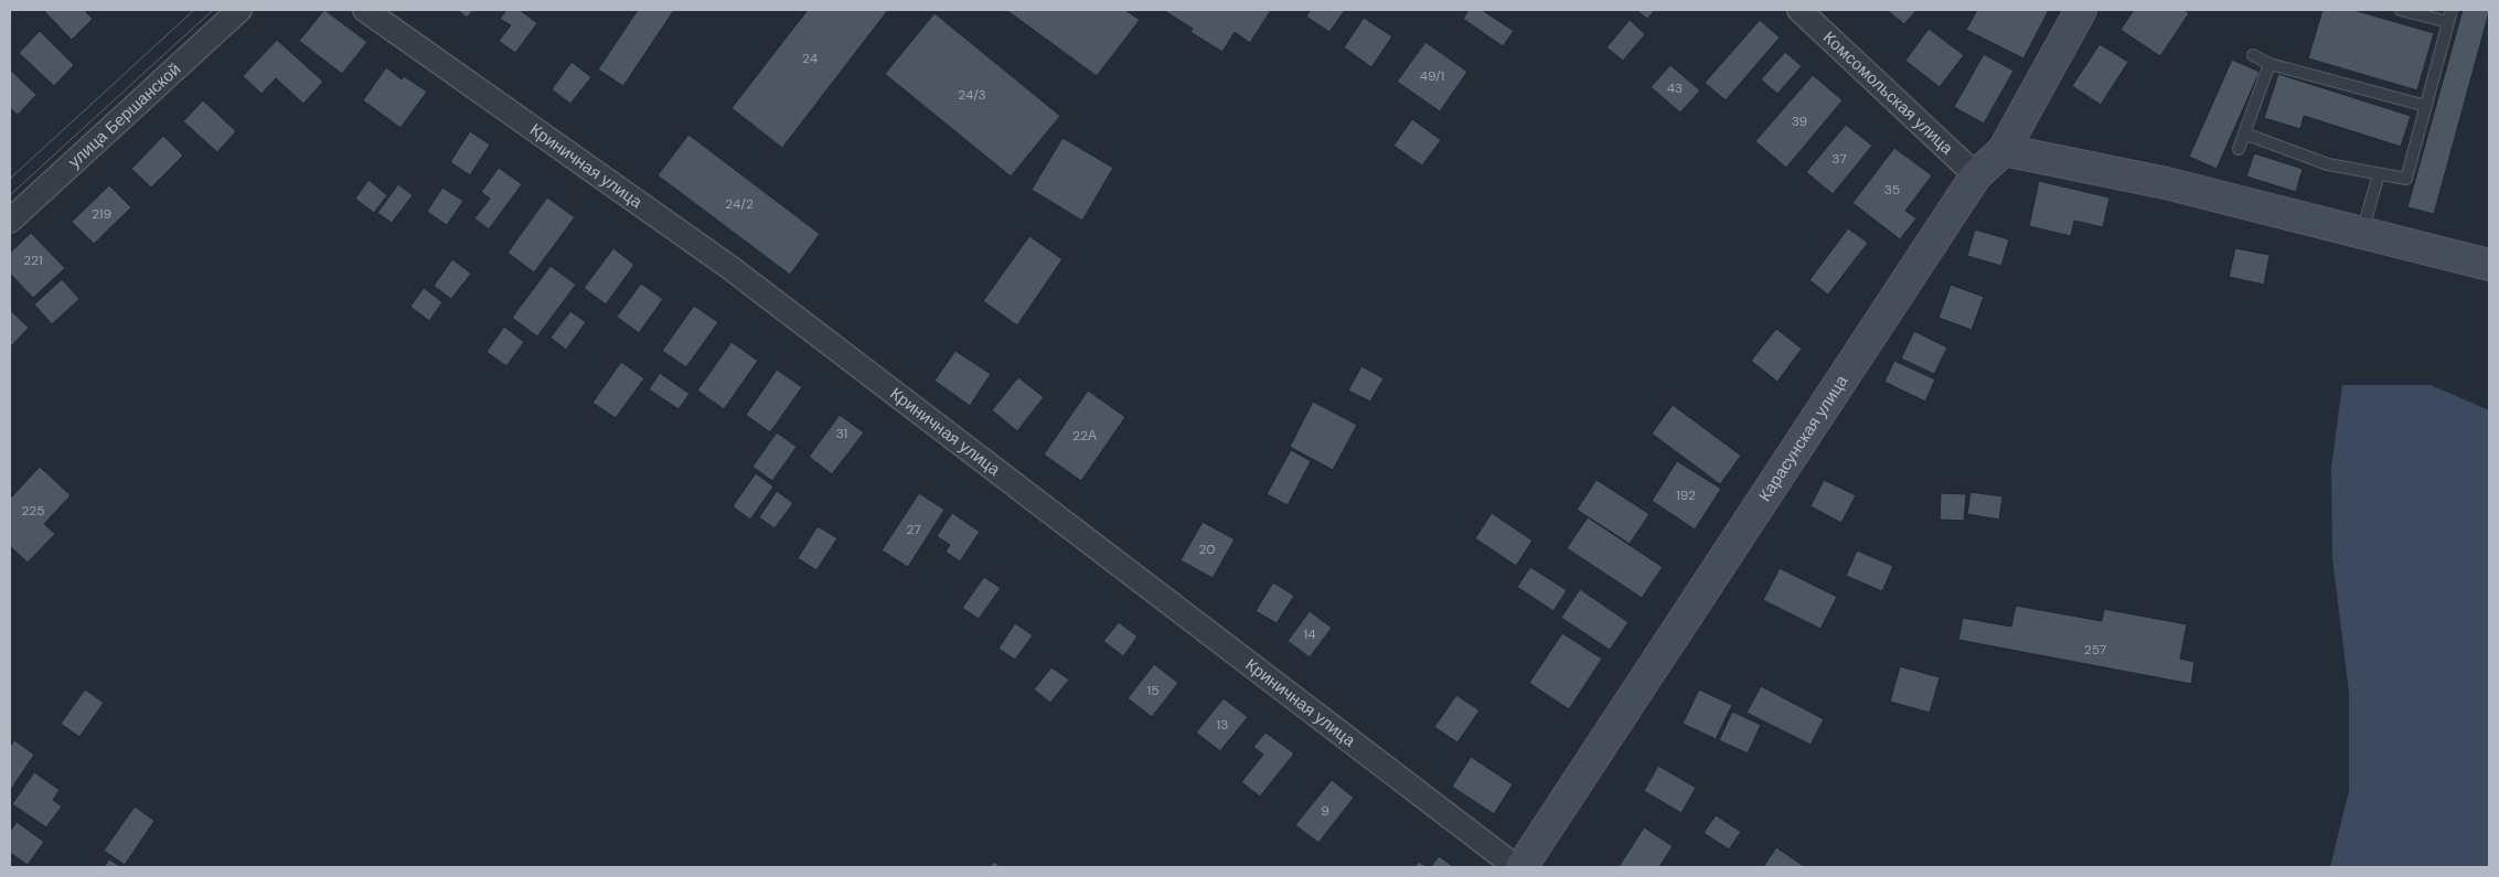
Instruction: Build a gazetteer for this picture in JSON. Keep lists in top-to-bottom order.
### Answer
{
  "streets": {
    "street": [
      "Комсомольская улица",
      "улица Бершанской",
      "Криничная улица",
      "Карасунская улица"
    ]
  },
  "crossings": [
    ["Комсомольская улица", "Карасунская улица"]
  ],
  "house_numbers": [
    "24",
    "49/1",
    "43",
    "24/3",
    "39",
    "37",
    "35",
    "24/2",
    "219",
    "221",
    "31",
    "22А",
    "192",
    "225",
    "27",
    "20",
    "14",
    "257",
    "15",
    "13",
    "9"
  ]
}
